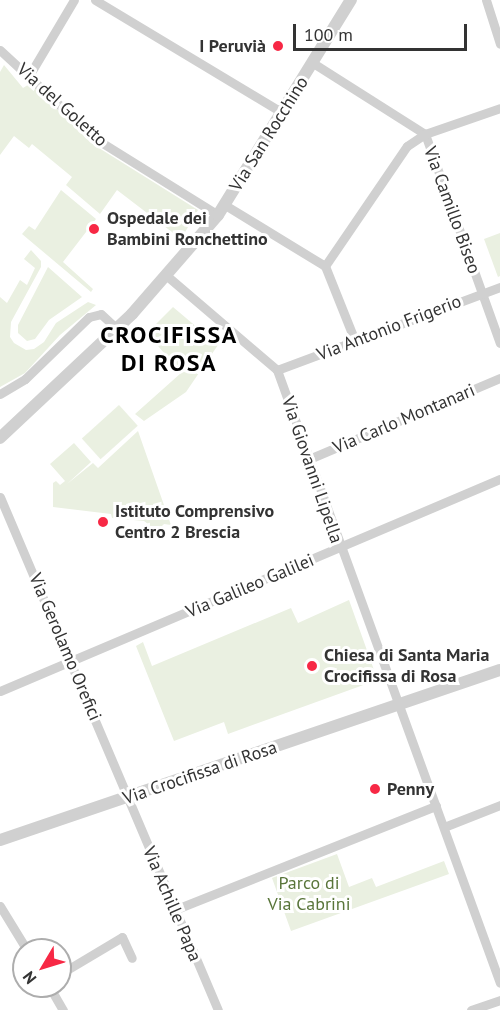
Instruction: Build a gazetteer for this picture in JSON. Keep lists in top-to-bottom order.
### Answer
{
  "streets": {
    "street": [
      "Via del Goletto",
      "Via San Rocchino",
      "Via Camillo Biseo",
      "Via Antonio Frigerio",
      "Via Carlo Montanari",
      "Via Giovanni Lipella",
      "Via Galileo Galilei",
      "Via Gerolamo Orefici",
      "Via Crocifissa di Rosa",
      "Via Achille Papa"
    ]
  },
  "crossings": [
    ["Via del Goletto", "Via San Rocchino"],
    ["Via San Rocchino", "Via Camillo Biseo"],
    ["Via San Rocchino", "Via Giovanni Lipella"],
    ["Via Camillo Biseo", "Via Antonio Frigerio"],
    ["Via Antonio Frigerio", "Via Giovanni Lipella"],
    ["Via Carlo Montanari", "Via Giovanni Lipella"],
    ["Via Giovanni Lipella", "Via Galileo Galilei"],
    ["Via Giovanni Lipella", "Via Crocifissa di Rosa"],
    ["Via Galileo Galilei", "Via Gerolamo Orefici"],
    ["Via Gerolamo Orefici", "Via Crocifissa di Rosa"],
    ["Via Gerolamo Orefici", "Via Achille Papa"],
    ["Via Crocifissa di Rosa", "Via Achille Papa"]
  ],
  "districts": ["CROCIFISSA DI ROSA"],
  "parks": ["Parco di Via Cabrini"],
  "places": [
    "I Peruvià",
    "Ospedale dei Bambini Ronchettino",
    "Istituto Comprensivo Centro 2 Brescia",
    "Chiesa di Santa Maria Crocifissa di Rosa",
    "Penny"
  ],
  "scale_bar": "100 m",
  "north": "bottom left"
}
